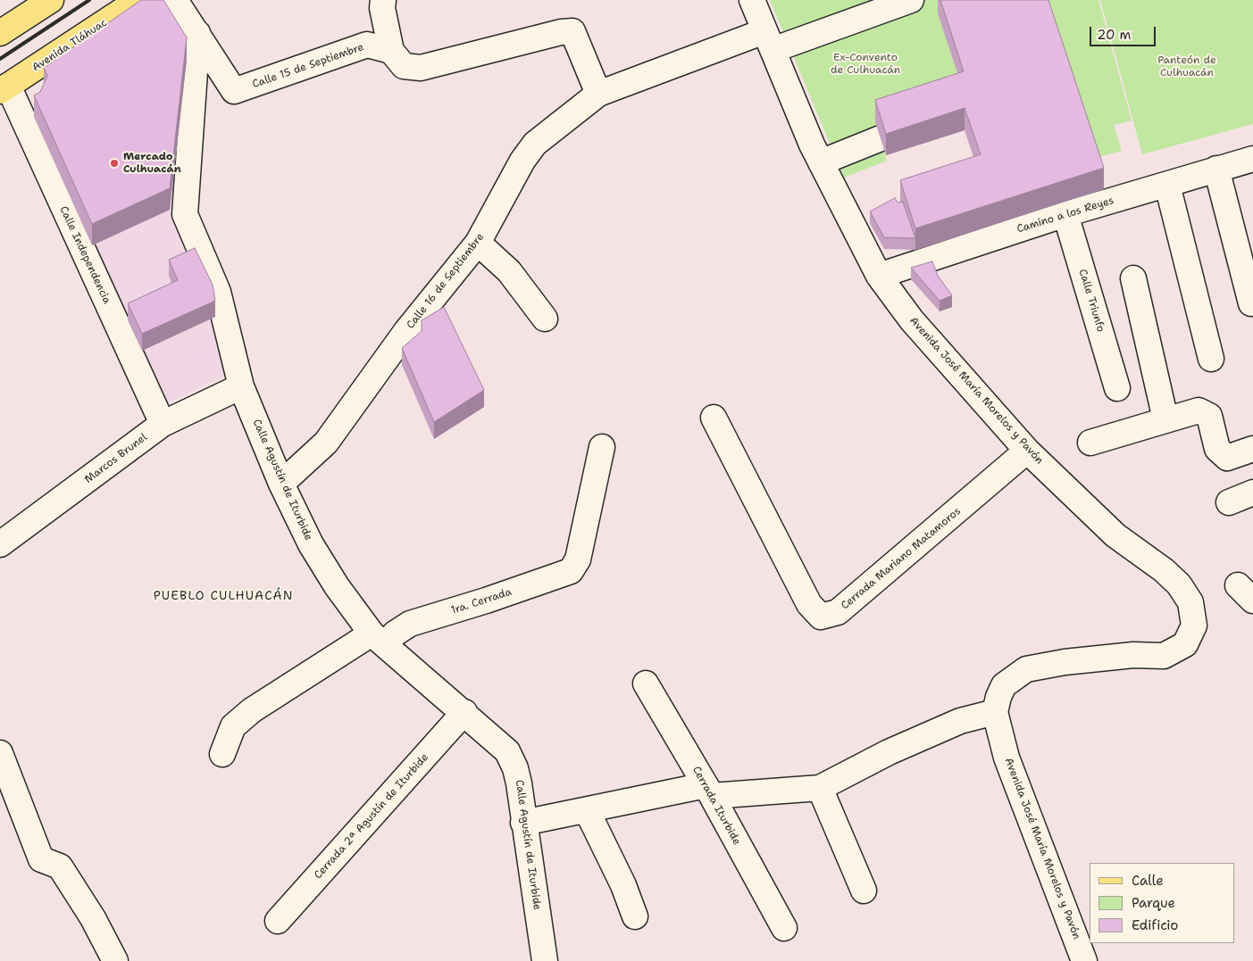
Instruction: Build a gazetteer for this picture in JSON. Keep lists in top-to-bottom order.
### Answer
{
  "streets": {
    "main road": ["Avenida Tláhuac"],
    "street": [
      "Calle 15 de Septiembre",
      "Camino a los Reyes",
      "Calle Independencia",
      "Calle 16 de Septiembre",
      "Calle Triunfo",
      "Avenida José María Morelos y Pavón",
      "Marcos Brunel",
      "Calle Agustín de Iturbide",
      "Cerrada Mariano Matamoros",
      "1ra. Cerrada",
      "Cerrada Iturbide",
      "Cerrada 2ª Agustín de Iturbide"
    ]
  },
  "crossings": [
    ["Avenida Tláhuac", "Calle Independencia"],
    ["Calle 15 de Septiembre", "Calle Agustín de Iturbide"],
    ["Camino a los Reyes", "Calle Triunfo"],
    ["Camino a los Reyes", "Avenida José María Morelos y Pavón"],
    ["Calle Independencia", "Marcos Brunel"],
    ["Calle 16 de Septiembre", "Avenida José María Morelos y Pavón"],
    ["Calle 16 de Septiembre", "Calle Agustín de Iturbide"],
    ["Avenida José María Morelos y Pavón", "Cerrada Mariano Matamoros"],
    ["Marcos Brunel", "Calle Agustín de Iturbide"],
    ["Calle Agustín de Iturbide", "1ra. Cerrada"],
    ["Calle Agustín de Iturbide", "Cerrada 2ª Agustín de Iturbide"]
  ],
  "districts": ["PUEBLO CULHUACÁN"],
  "parks": ["Ex-Convento de Culhuacán", "Panteón de Culhuacán"],
  "places": ["Mercado Culhuacán"],
  "legend": ["Calle", "Parque", "Edificio"],
  "scale_bar": "20 m"
}
